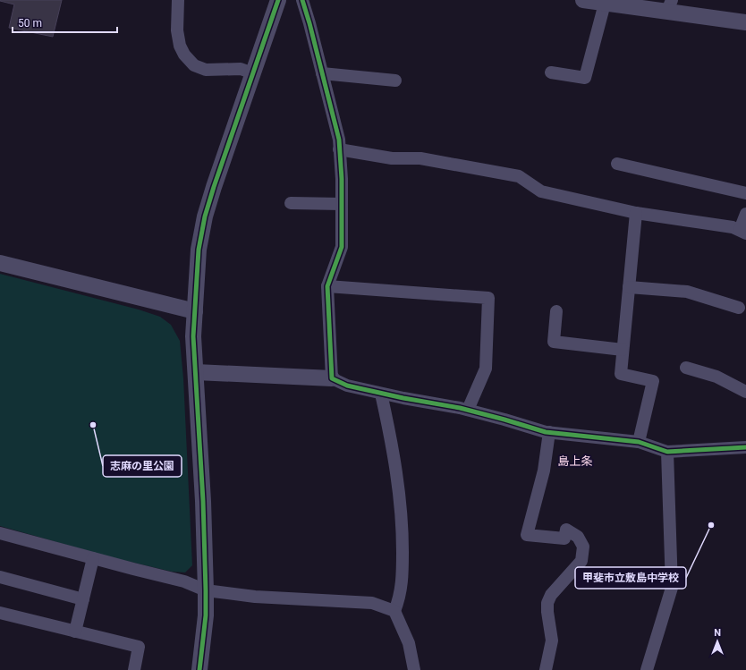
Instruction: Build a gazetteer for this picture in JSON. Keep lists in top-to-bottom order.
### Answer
{
  "districts": ["島上条"],
  "places": ["志麻の里公園", "甲斐市立敷島中学校"],
  "scale_bar": "50 m",
  "north": "top"
}
